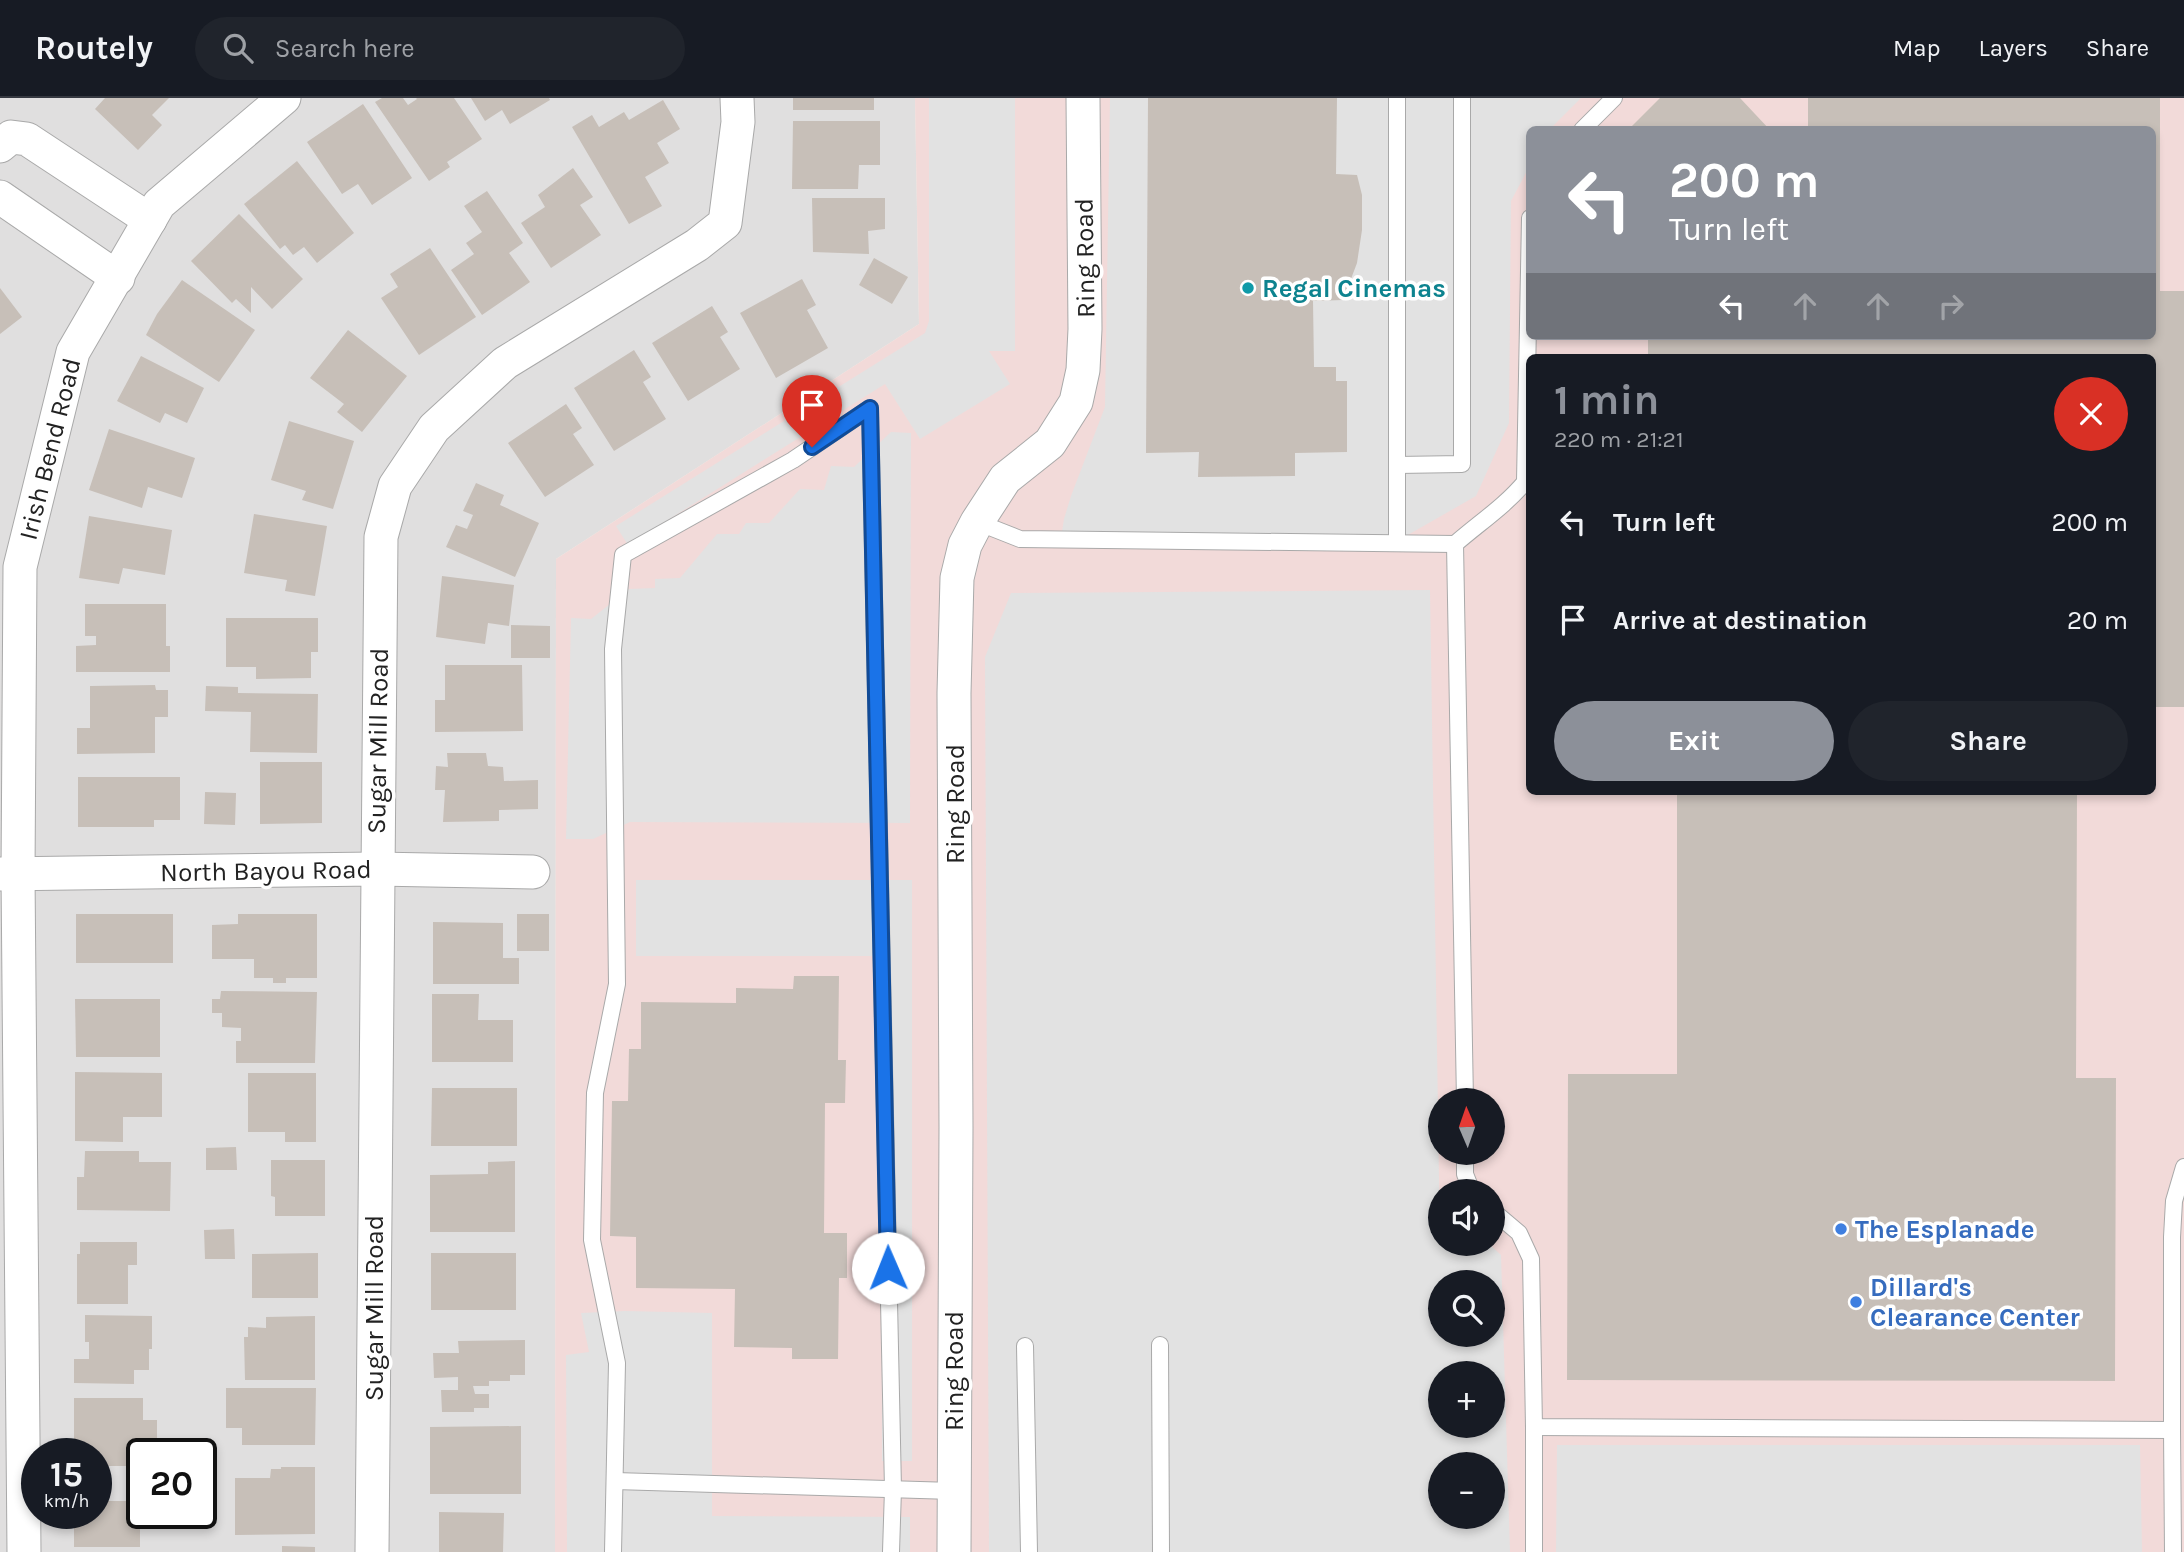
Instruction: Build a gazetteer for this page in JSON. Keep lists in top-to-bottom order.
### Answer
{
  "streets": {
    "street": [
      "Ring Road",
      "Irish Bend Road",
      "Sugar Mill Road",
      "North Bayou Road"
    ]
  },
  "crossings": [
    ["Irish Bend Road", "North Bayou Road"],
    ["Sugar Mill Road", "North Bayou Road"]
  ],
  "places": ["Regal Cinemas", "The Esplanade", "Dillard's Clearance Center"],
  "north": "top",
  "page": {
    "header": "Routely",
    "search": "Search here",
    "nav": ["Map", "Layers", "Share"],
    "turn": ["200 m", "Turn left"],
    "heading": ["1 min", "220 m · 21:21"],
    "list": [
      {
        "name": "Turn left",
        "value": "200 m"
      },
      {
        "name": "Arrive at destination",
        "value": "20 m"
      }
    ],
    "buttons": ["Exit", "Share"],
    "map_buttons": ["+", "−"],
    "speed": "15 km/h",
    "limit": "20"
  }
}
